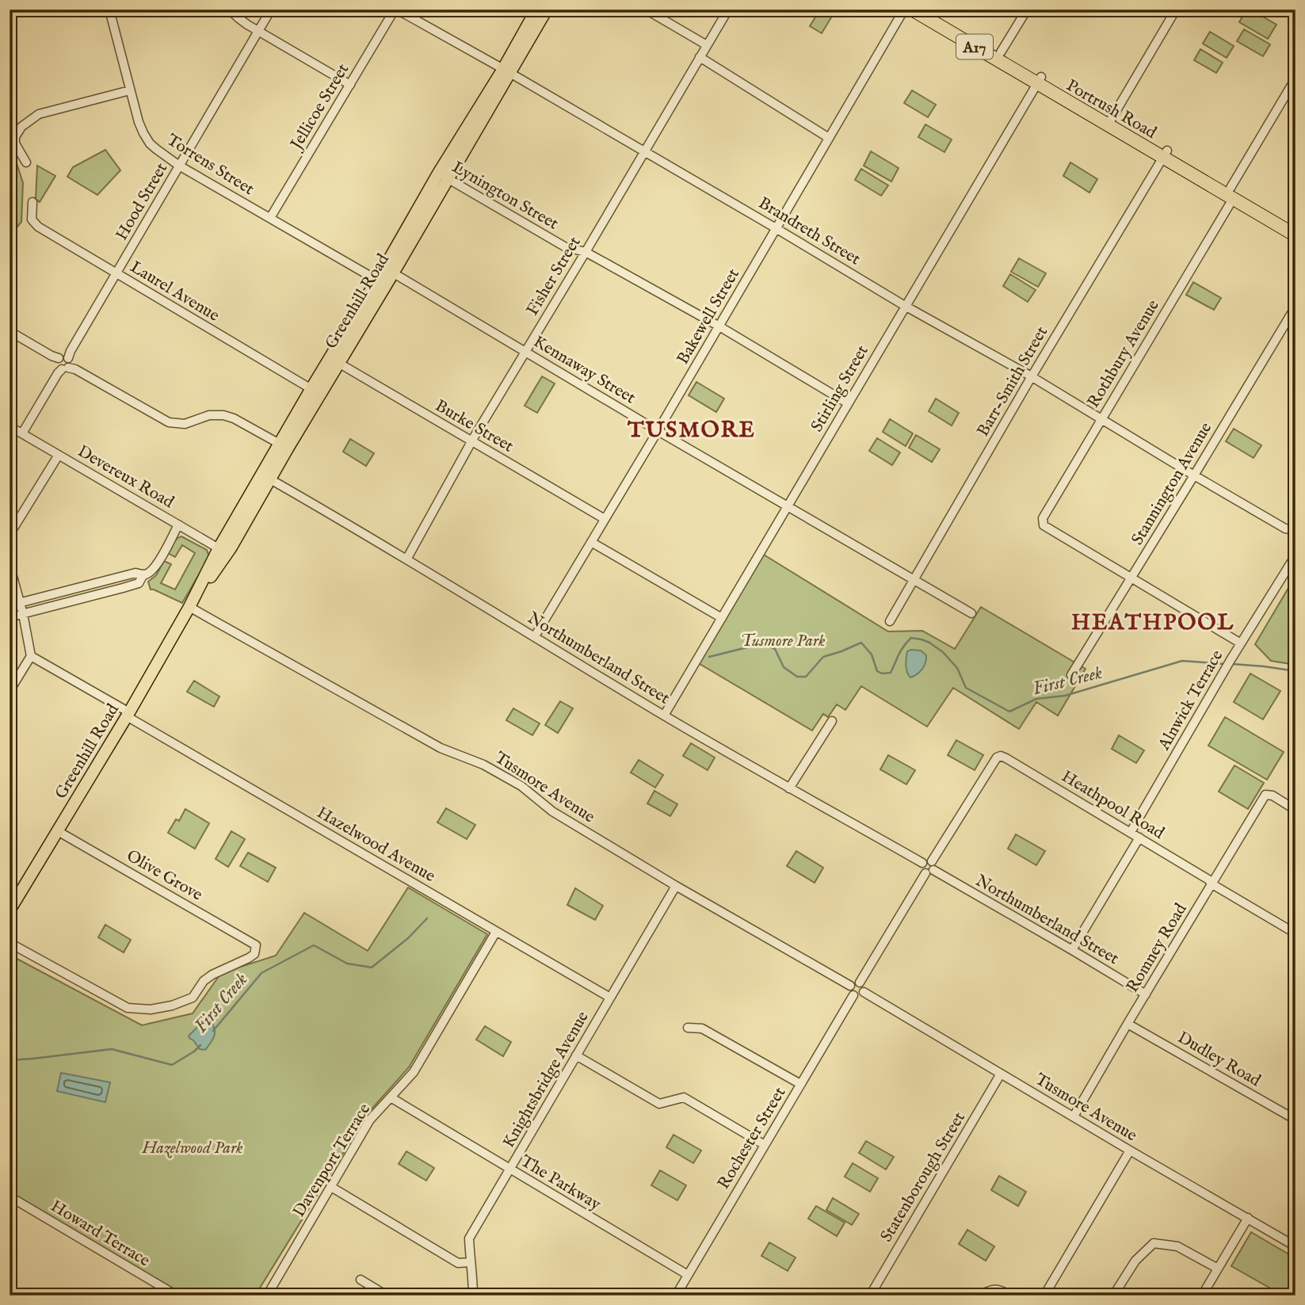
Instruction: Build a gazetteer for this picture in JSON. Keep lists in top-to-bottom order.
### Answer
{
  "streets": {
    "highway": ["A17", "Portrush Road"],
    "main road": ["Greenhill Road"],
    "street": [
      "Jellicoe Street",
      "Torrens Street",
      "Lynington Street",
      "Hood Street",
      "Brandreth Street",
      "Fisher Street",
      "Laurel Avenue",
      "Bakewell Street",
      "Rothbury Avenue",
      "Kennaway Street",
      "Barr-Smith Street",
      "Stirling Street",
      "Burke Street",
      "Devereux Road",
      "Stannington Avenue",
      "Northumberland Street",
      "Alnwick Terrace",
      "Tusmore Avenue",
      "Heathpool Road",
      "Hazelwood Avenue",
      "Olive Grove",
      "Romney Road",
      "Dudley Road",
      "Knightsbridge Avenue",
      "Rochester Street",
      "Davenport Terrace",
      "Statenborough Street",
      "The Parkway",
      "Howard Terrace"
    ]
  },
  "crossings": [
    ["Jellicoe Street", "Torrens Street"],
    ["Jellicoe Street", "Brandreth Street"],
    ["Portrush Road", "Rothbury Avenue"],
    ["Portrush Road", "Barr-Smith Street"],
    ["Portrush Road", "Stirling Street"],
    ["Torrens Street", "Hood Street"],
    ["Torrens Street", "Greenhill Road"],
    ["Lynington Street", "Fisher Street"],
    ["Lynington Street", "Greenhill Road"],
    ["Lynington Street", "Bakewell Street"],
    ["Lynington Street", "Stirling Street"],
    ["Hood Street", "Laurel Avenue"],
    ["Hood Street", "Devereux Road"],
    ["Brandreth Street", "Fisher Street"],
    ["Brandreth Street", "Greenhill Road"],
    ["Brandreth Street", "Bakewell Street"],
    ["Brandreth Street", "Rothbury Avenue"],
    ["Brandreth Street", "Barr-Smith Street"],
    ["Brandreth Street", "Stirling Street"],
    ["Brandreth Street", "Stannington Avenue"],
    ["Fisher Street", "Kennaway Street"],
    ["Fisher Street", "Burke Street"],
    ["Fisher Street", "Northumberland Street"],
    ["Laurel Avenue", "Greenhill Road"],
    ["Greenhill Road", "Kennaway Street"],
    ["Greenhill Road", "Burke Street"],
    ["Greenhill Road", "Devereux Road"],
    ["Greenhill Road", "Northumberland Street"],
    ["Greenhill Road", "Tusmore Avenue"],
    ["Greenhill Road", "Hazelwood Avenue"],
    ["Greenhill Road", "Olive Grove"],
    ["Bakewell Street", "Kennaway Street"],
    ["Bakewell Street", "Burke Street"],
    ["Bakewell Street", "Northumberland Street"],
    ["Rothbury Avenue", "Stannington Avenue"],
    ["Kennaway Street", "Barr-Smith Street"],
    ["Kennaway Street", "Stirling Street"],
    ["Stirling Street", "Northumberland Street"],
    ["Northumberland Street", "Heathpool Road"],
    ["Northumberland Street", "Romney Road"],
    ["Alnwick Terrace", "Heathpool Road"],
    ["Tusmore Avenue", "Romney Road"],
    ["Tusmore Avenue", "Knightsbridge Avenue"],
    ["Tusmore Avenue", "Rochester Street"],
    ["Tusmore Avenue", "Statenborough Street"],
    ["Heathpool Road", "Romney Road"],
    ["Hazelwood Avenue", "Knightsbridge Avenue"],
    ["Hazelwood Avenue", "Davenport Terrace"],
    ["Romney Road", "Dudley Road"],
    ["Knightsbridge Avenue", "The Parkway"],
    ["Rochester Street", "The Parkway"],
    ["Davenport Terrace", "The Parkway"]
  ],
  "districts": ["TUSMORE", "HEATHPOOL"],
  "water": ["First Creek"],
  "parks": ["Tusmore Park", "Hazelwood Park"]
}
